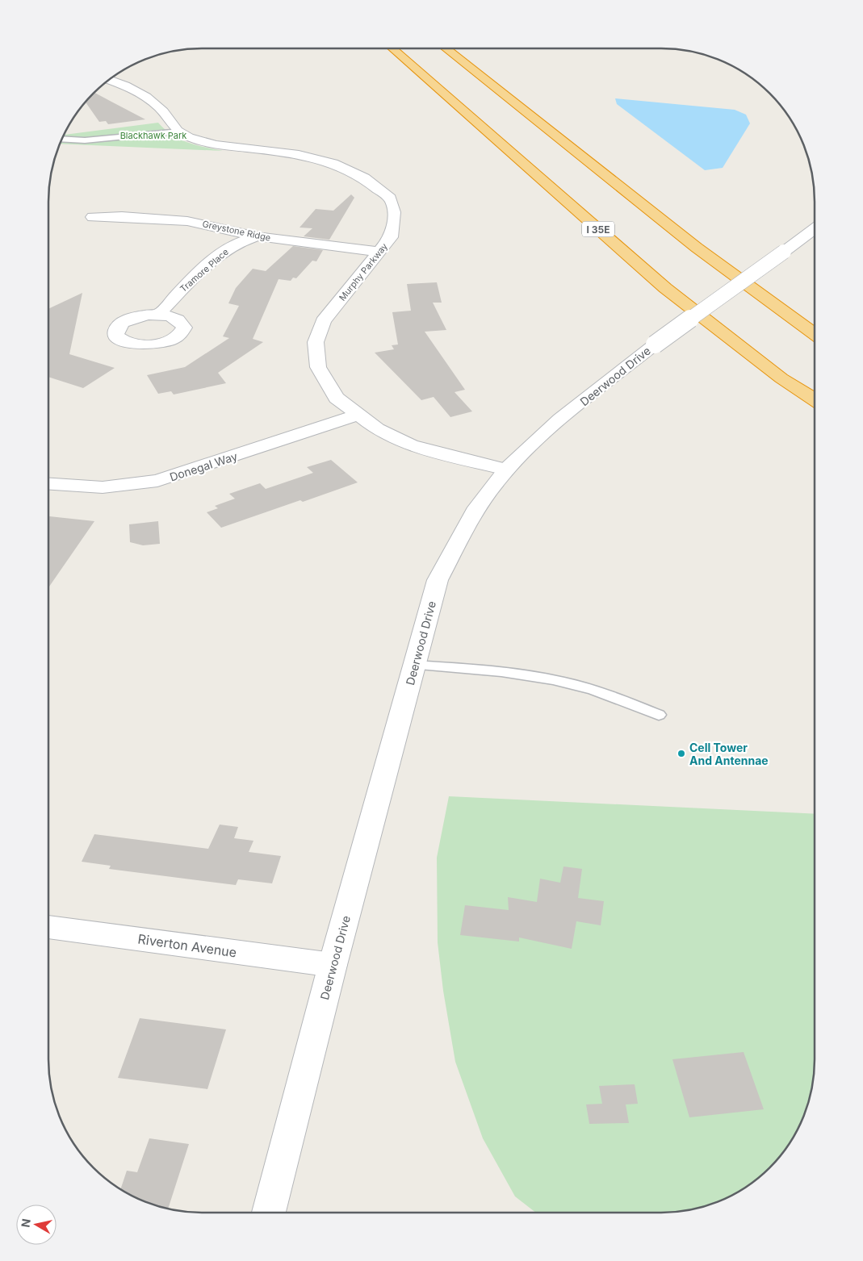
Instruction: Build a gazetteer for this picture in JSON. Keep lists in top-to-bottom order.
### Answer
{
  "streets": {
    "highway": ["I 35E"],
    "street": [
      "Greystone Ridge",
      "Tramore Place",
      "Murphy Parkway",
      "Deerwood Drive",
      "Donegal Way",
      "Riverton Avenue"
    ]
  },
  "crossings": [
    ["Greystone Ridge", "Tramore Place"],
    ["Greystone Ridge", "Murphy Parkway"],
    ["Murphy Parkway", "Deerwood Drive"],
    ["Murphy Parkway", "Donegal Way"],
    ["Deerwood Drive", "Riverton Avenue"]
  ],
  "parks": ["Blackhawk Park"],
  "places": ["Cell Tower And Antennae"],
  "north": "left"
}
